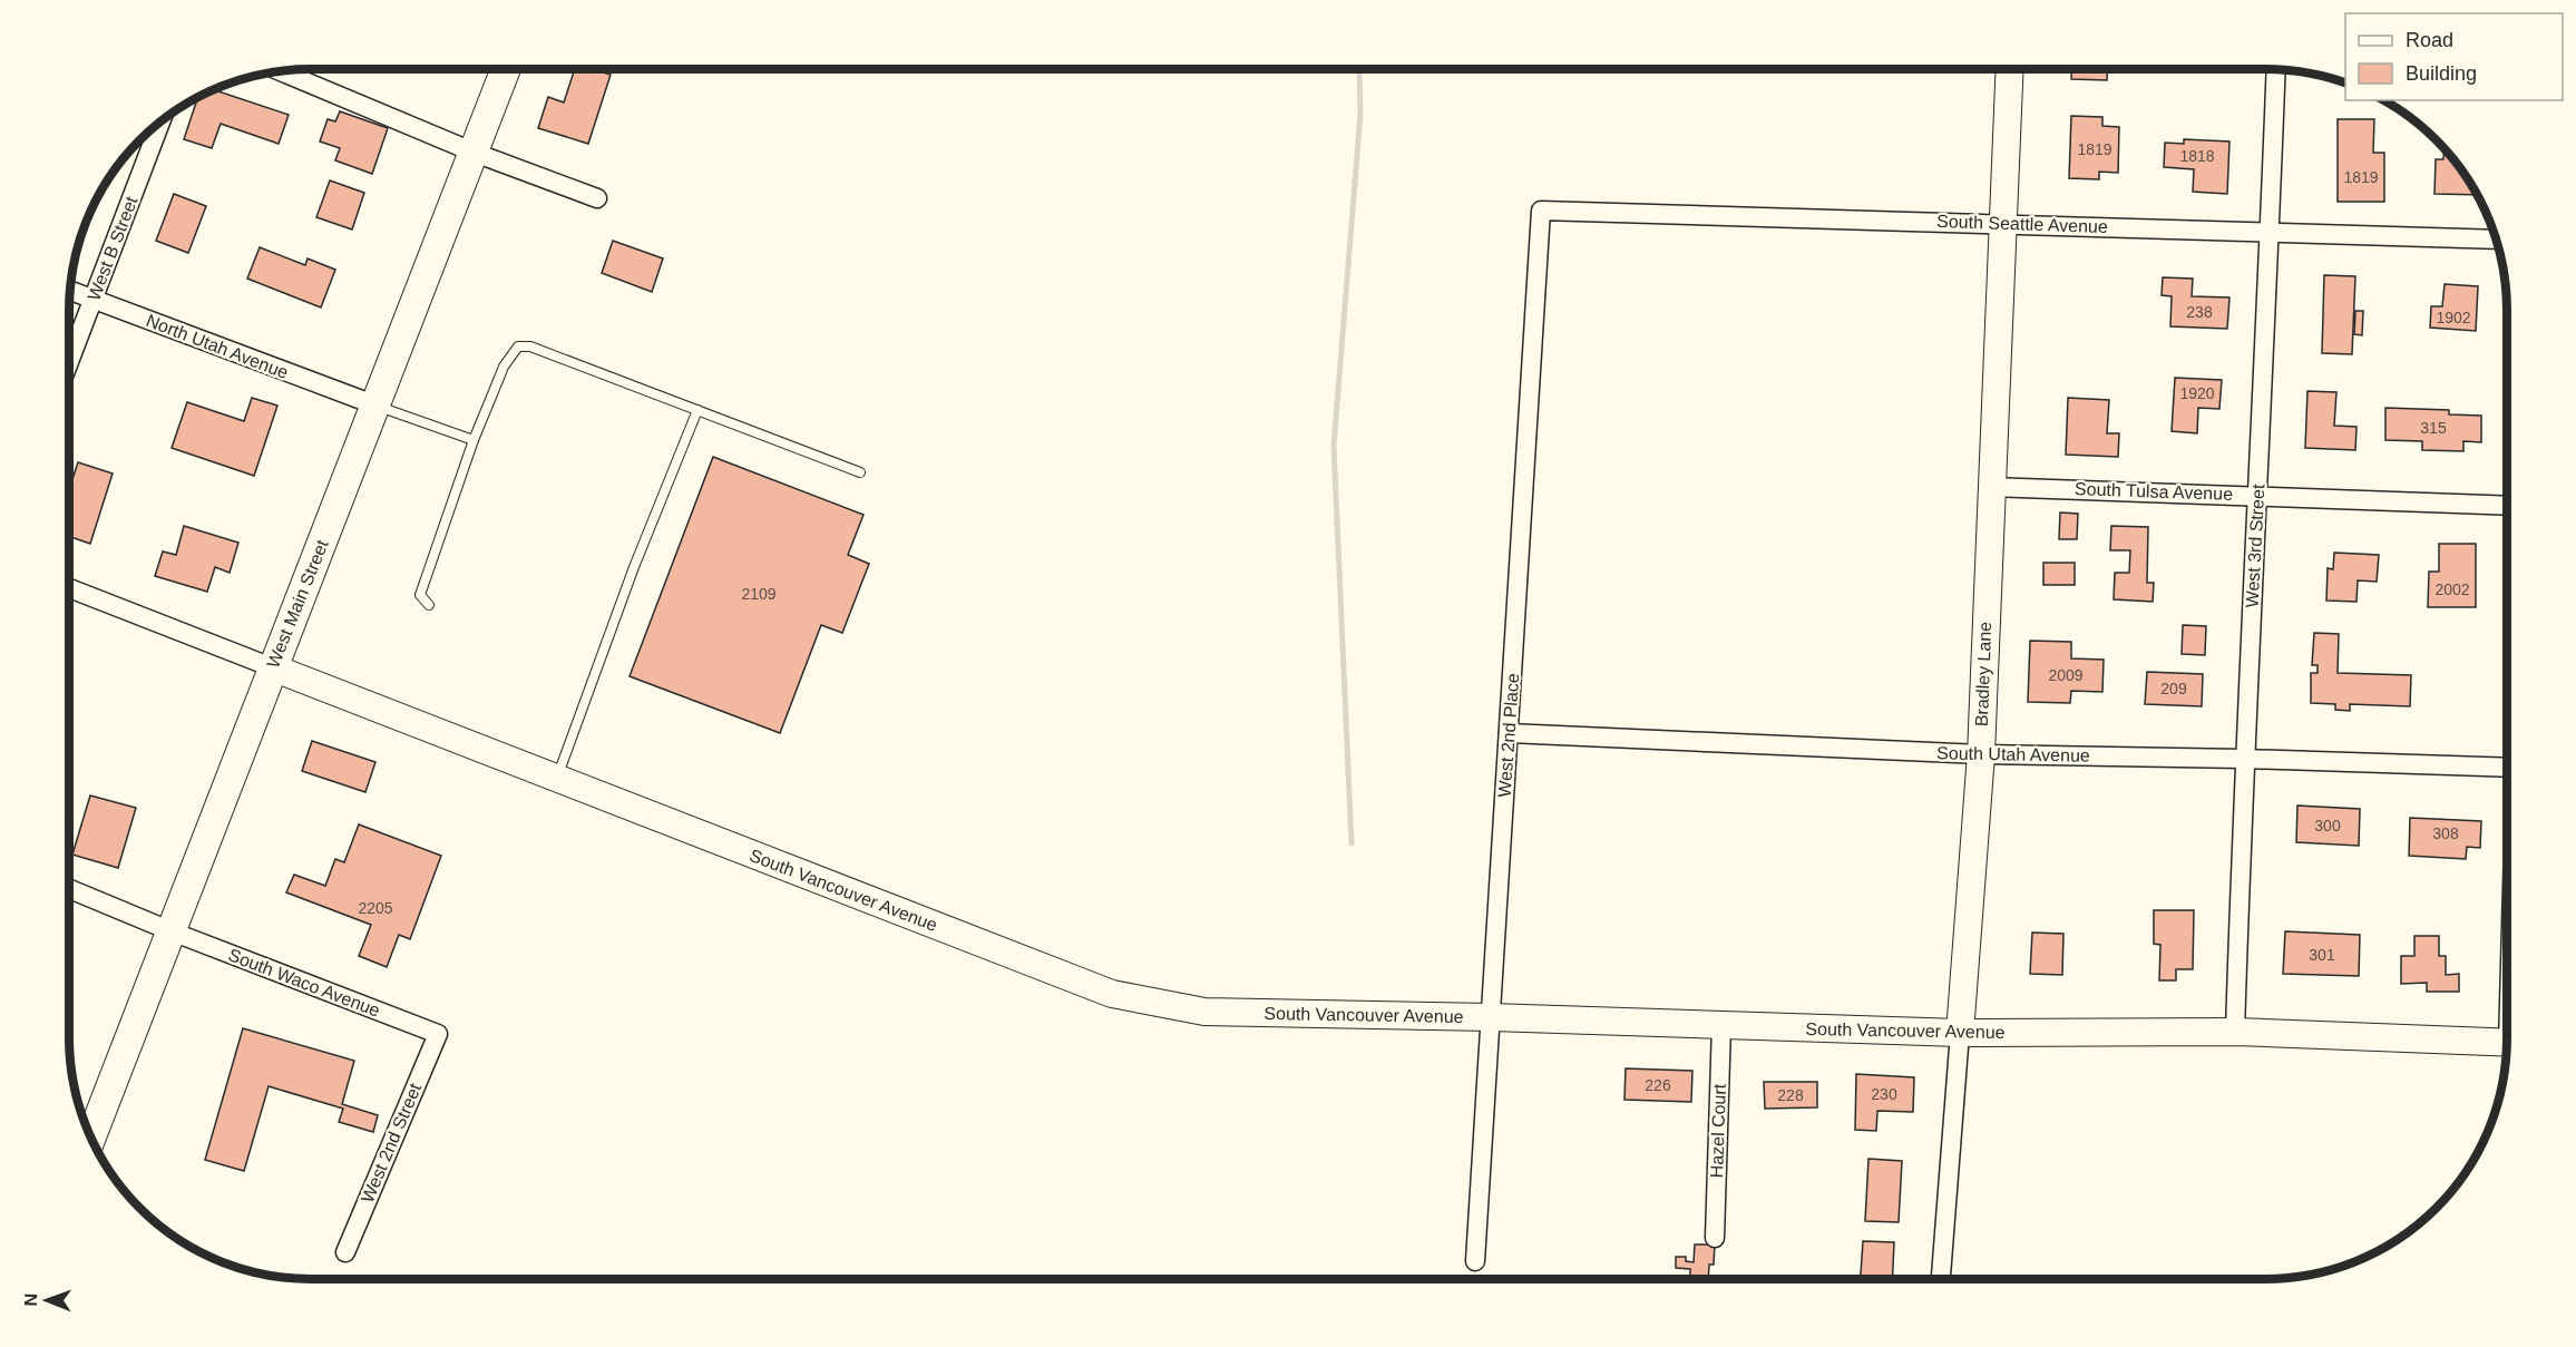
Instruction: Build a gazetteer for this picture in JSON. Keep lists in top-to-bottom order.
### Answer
{
  "streets": {
    "main road": ["West Main Street"],
    "street": [
      "South Seattle Avenue",
      "West B Street",
      "North Utah Avenue",
      "South Tulsa Avenue",
      "West 3rd Street",
      "Bradley Lane",
      "West 2nd Place",
      "South Utah Avenue",
      "South Vancouver Avenue",
      "South Waco Avenue",
      "Hazel Court",
      "West 2nd Street"
    ]
  },
  "crossings": [
    ["South Seattle Avenue", "West 3rd Street"],
    ["South Seattle Avenue", "Bradley Lane"],
    ["South Seattle Avenue", "West 2nd Place"],
    ["West B Street", "North Utah Avenue"],
    ["North Utah Avenue", "West Main Street"],
    ["South Tulsa Avenue", "West 3rd Street"],
    ["South Tulsa Avenue", "Bradley Lane"],
    ["West 3rd Street", "South Utah Avenue"],
    ["West 3rd Street", "South Vancouver Avenue"],
    ["West Main Street", "South Vancouver Avenue"],
    ["West Main Street", "South Waco Avenue"],
    ["Bradley Lane", "South Utah Avenue"],
    ["Bradley Lane", "South Vancouver Avenue"],
    ["West 2nd Place", "South Utah Avenue"],
    ["West 2nd Place", "South Vancouver Avenue"],
    ["South Vancouver Avenue", "Hazel Court"],
    ["South Waco Avenue", "West 2nd Street"]
  ],
  "house_numbers": [
    "1819",
    "1818",
    "1819",
    "238",
    "1902",
    "1920",
    "315",
    "2002",
    "2109",
    "2009",
    "209",
    "300",
    "308",
    "2205",
    "301",
    "226",
    "230",
    "228"
  ],
  "legend": ["Road", "Building"],
  "north": "left"
}
